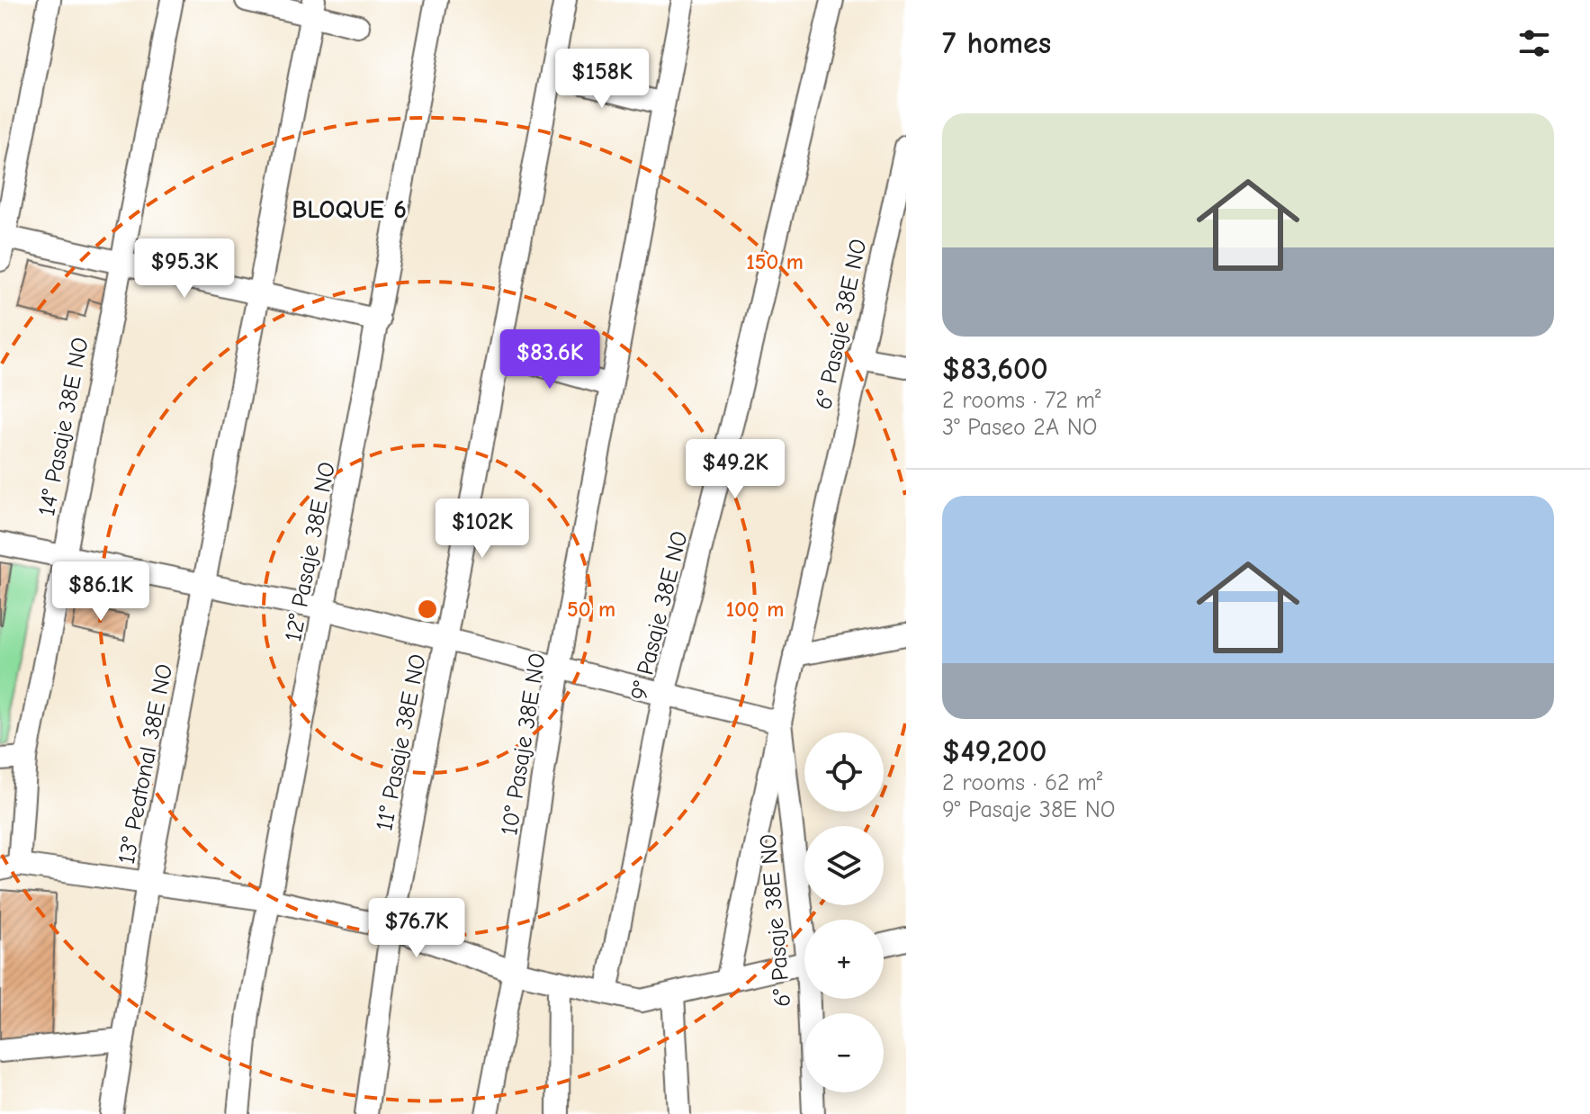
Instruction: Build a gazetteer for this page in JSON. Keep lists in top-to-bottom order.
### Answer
{
  "streets": {
    "street": [
      "6° Pasaje 38E NO",
      "14° Pasaje 38E NO",
      "12° Pasaje 38E NO",
      "9° Pasaje 38E NO",
      "11° Pasaje 38E NO",
      "10° Pasaje 38E NO",
      "13° Peatonal 38E NO"
    ]
  },
  "districts": ["BLOQUE 6"],
  "page": {
    "heading": "7 homes",
    "price": [
      "$158K",
      "$95.3K",
      "$83.6K",
      "$49.2K",
      "$102K",
      "$86.1K",
      "$76.7K"
    ],
    "list": [
      {
        "name": "$83,600",
        "note": "2 rooms · 72 m² · 3° Paseo 2A NO"
      },
      {
        "name": "$49,200",
        "note": "2 rooms · 62 m² · 9° Pasaje 38E NO"
      }
    ],
    "map_buttons": ["+", "−"]
  },
  "rings": ["150 m", "50 m", "100 m"]
}
